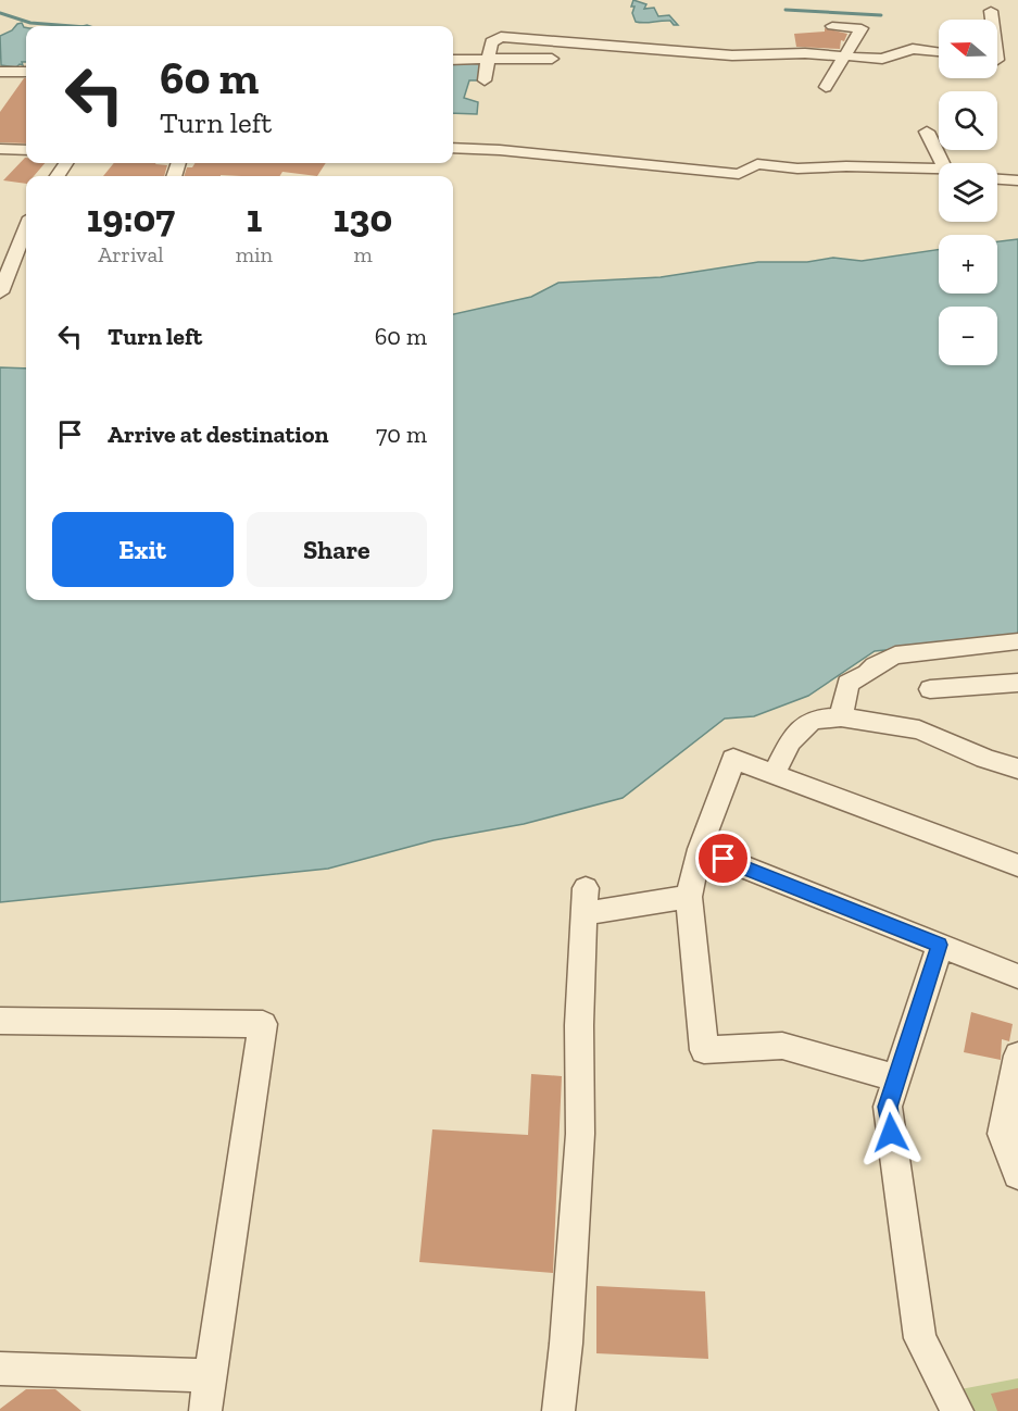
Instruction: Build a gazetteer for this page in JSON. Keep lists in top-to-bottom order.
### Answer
{
  "north": "left",
  "page": {
    "map_buttons": ["+", "−"],
    "turn": ["60 m", "Turn left"],
    "eta": [
      "19:07",
      "Arrival",
      "1",
      "min",
      "130",
      "m"
    ],
    "list": [
      {
        "name": "Turn left",
        "value": "60 m"
      },
      {
        "name": "Arrive at destination",
        "value": "70 m"
      }
    ],
    "buttons": ["Exit", "Share"]
  }
}
